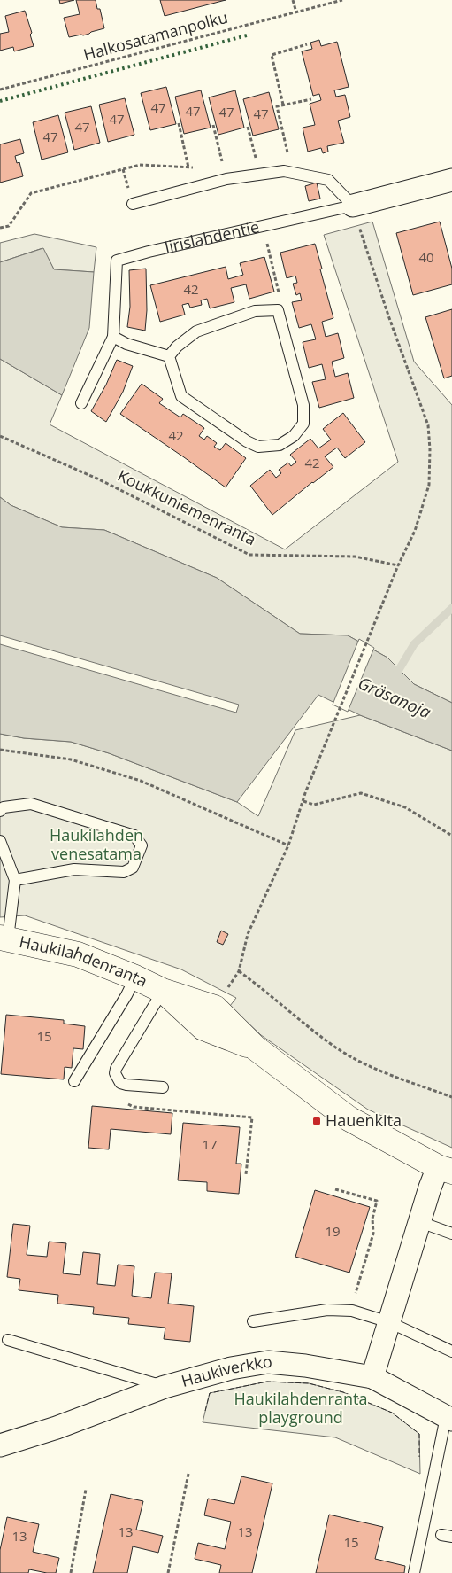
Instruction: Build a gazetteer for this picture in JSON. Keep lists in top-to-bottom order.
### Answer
{
  "streets": {
    "street": ["Iirislahdentie", "Haukilahdenranta", "Haukiverkko"],
    "path": ["Halkosatamanpolku", "Koukkuniemenranta"]
  },
  "water": ["Gräsanoja"],
  "parks": ["Haukilahden venesatama", "Haukilahdenranta playground"],
  "places": {
    "transit": ["Hauenkita"]
  },
  "house_numbers": [
    "47",
    "47",
    "47",
    "47",
    "47",
    "47",
    "47",
    "40",
    "42",
    "42",
    "42",
    "15",
    "17",
    "19",
    "13",
    "13",
    "13",
    "15"
  ]
}
